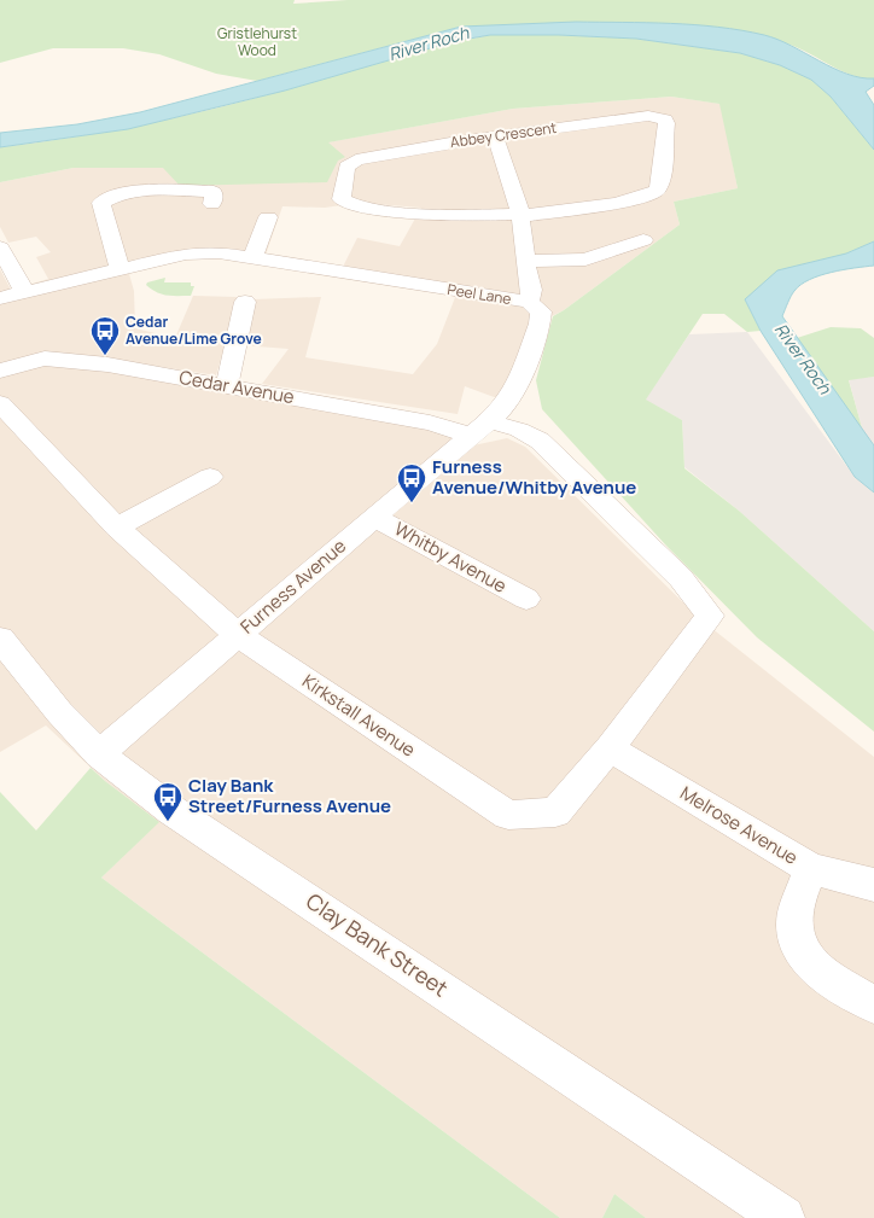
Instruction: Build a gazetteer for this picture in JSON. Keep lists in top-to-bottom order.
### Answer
{
  "streets": {
    "street": [
      "Abbey Crescent",
      "Peel Lane",
      "Cedar Avenue",
      "Whitby Avenue",
      "Furness Avenue",
      "Kirkstall Avenue",
      "Melrose Avenue",
      "Clay Bank Street"
    ]
  },
  "crossings": [
    ["Peel Lane", "Cedar Avenue"],
    ["Peel Lane", "Furness Avenue"],
    ["Peel Lane", "Kirkstall Avenue"],
    ["Cedar Avenue", "Furness Avenue"],
    ["Cedar Avenue", "Kirkstall Avenue"],
    ["Whitby Avenue", "Furness Avenue"],
    ["Furness Avenue", "Kirkstall Avenue"],
    ["Furness Avenue", "Clay Bank Street"],
    ["Kirkstall Avenue", "Melrose Avenue"]
  ],
  "water": ["River Roch"],
  "parks": ["Gristlehurst Wood"],
  "places": {
    "bus stop": ["Cedar Avenue/Lime Grove", "Furness Avenue/Whitby Avenue", "Clay Bank Street/Furness Avenue"]
  }
}
